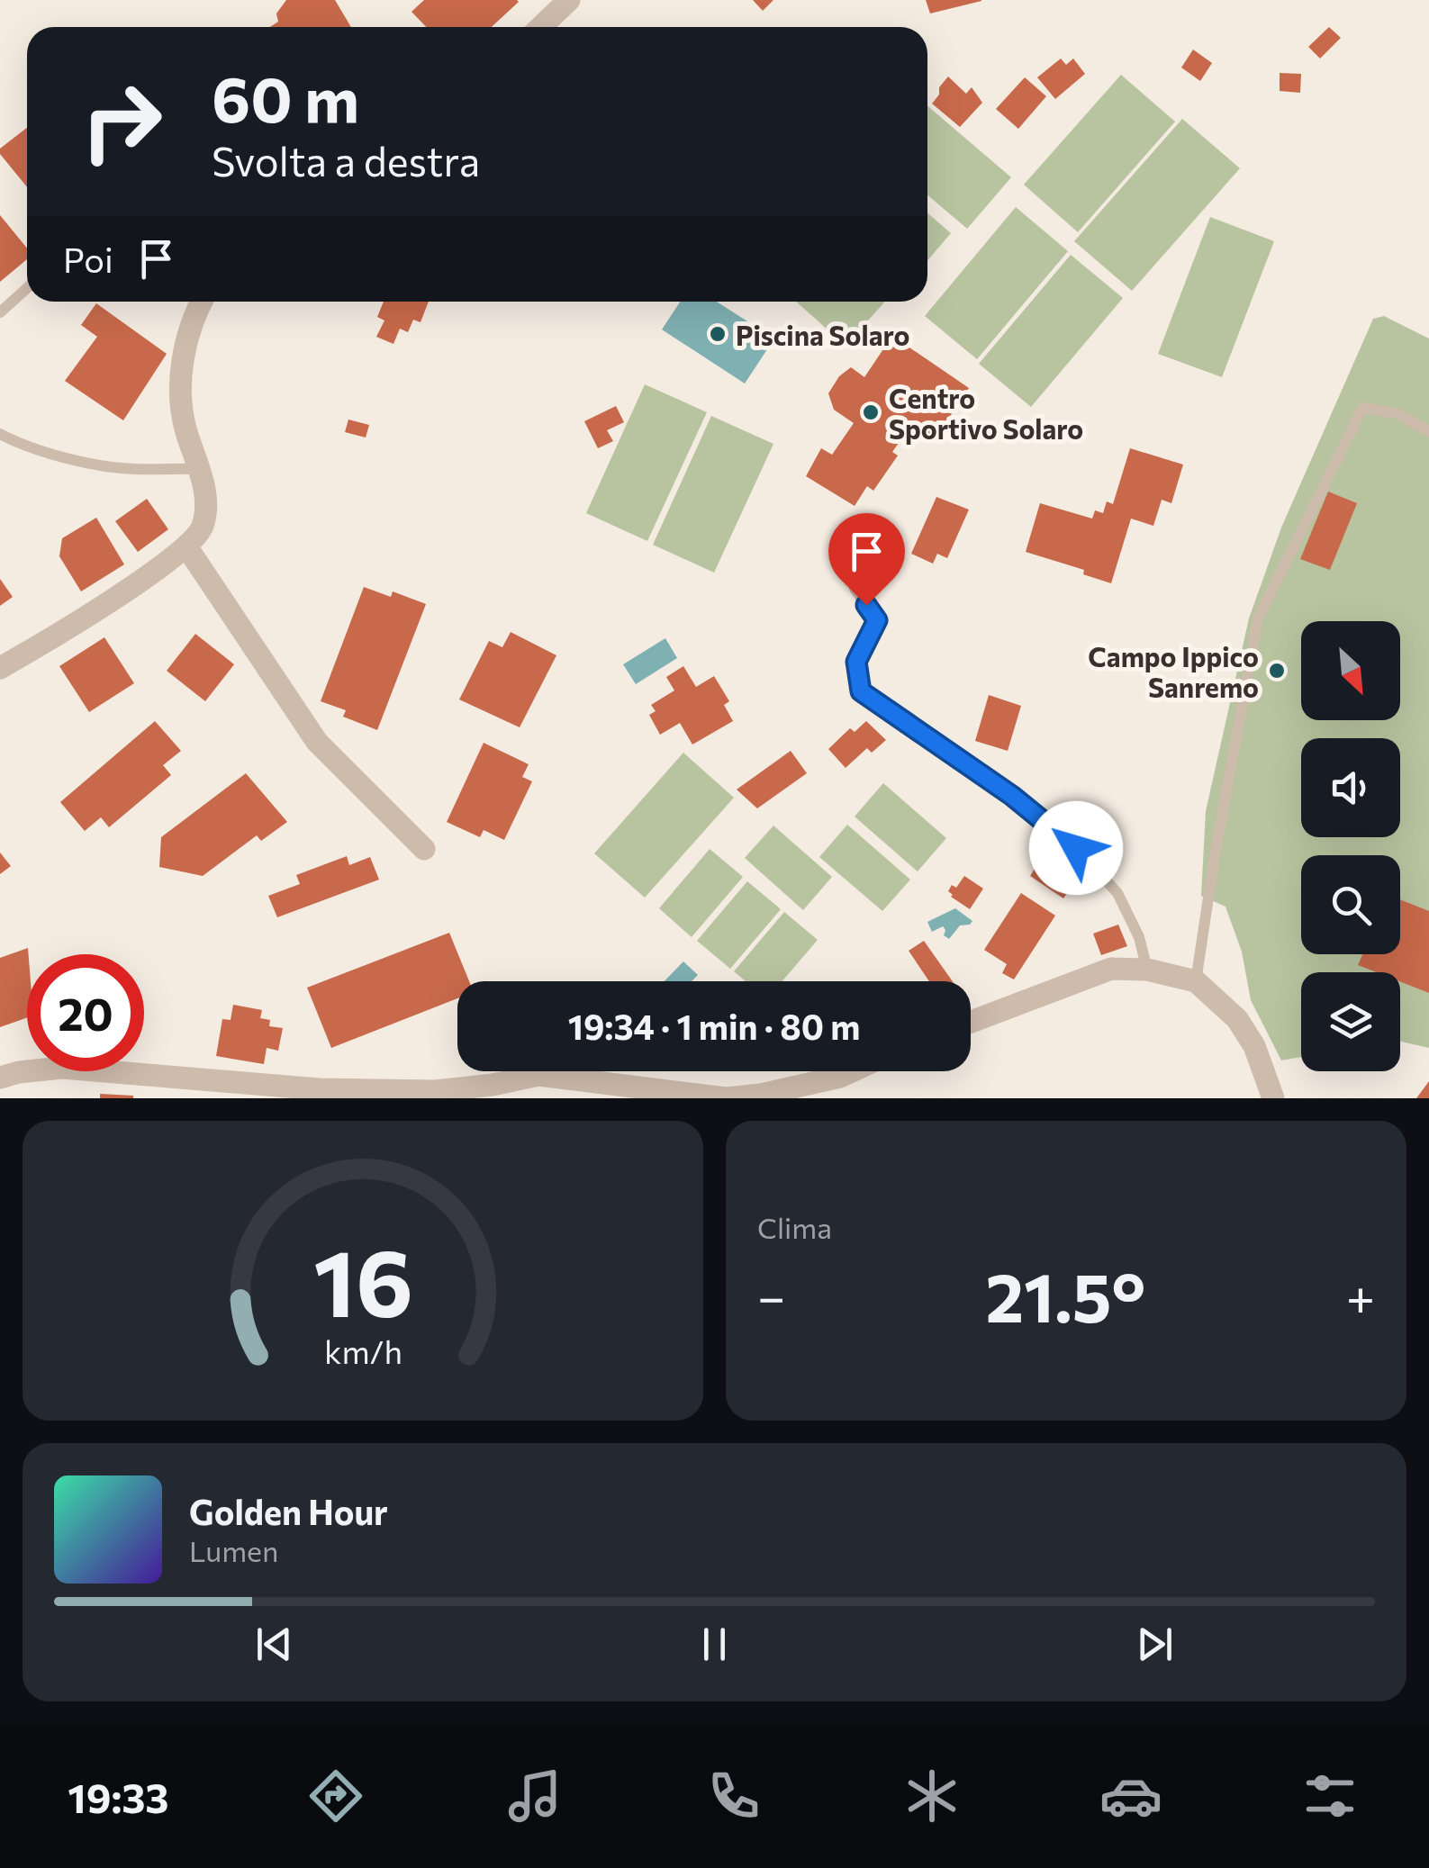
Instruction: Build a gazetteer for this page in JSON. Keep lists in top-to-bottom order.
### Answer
{
  "places": ["Piscina Solaro", "Centro Sportivo Solaro", "Campo Ippico Sanremo"],
  "north": "bottom right",
  "page": {
    "turn": ["60 m", "Svolta a destra"],
    "then": "Poi",
    "limit": "20",
    "trip": "19:34 · 1 min · 80 m",
    "tile": "Clima",
    "heat": ["−", "21.5°", "+"],
    "song": ["Golden Hour", "Lumen"],
    "tabs": "19:33",
    "gauge": ["16", "km/h"]
  }
}
